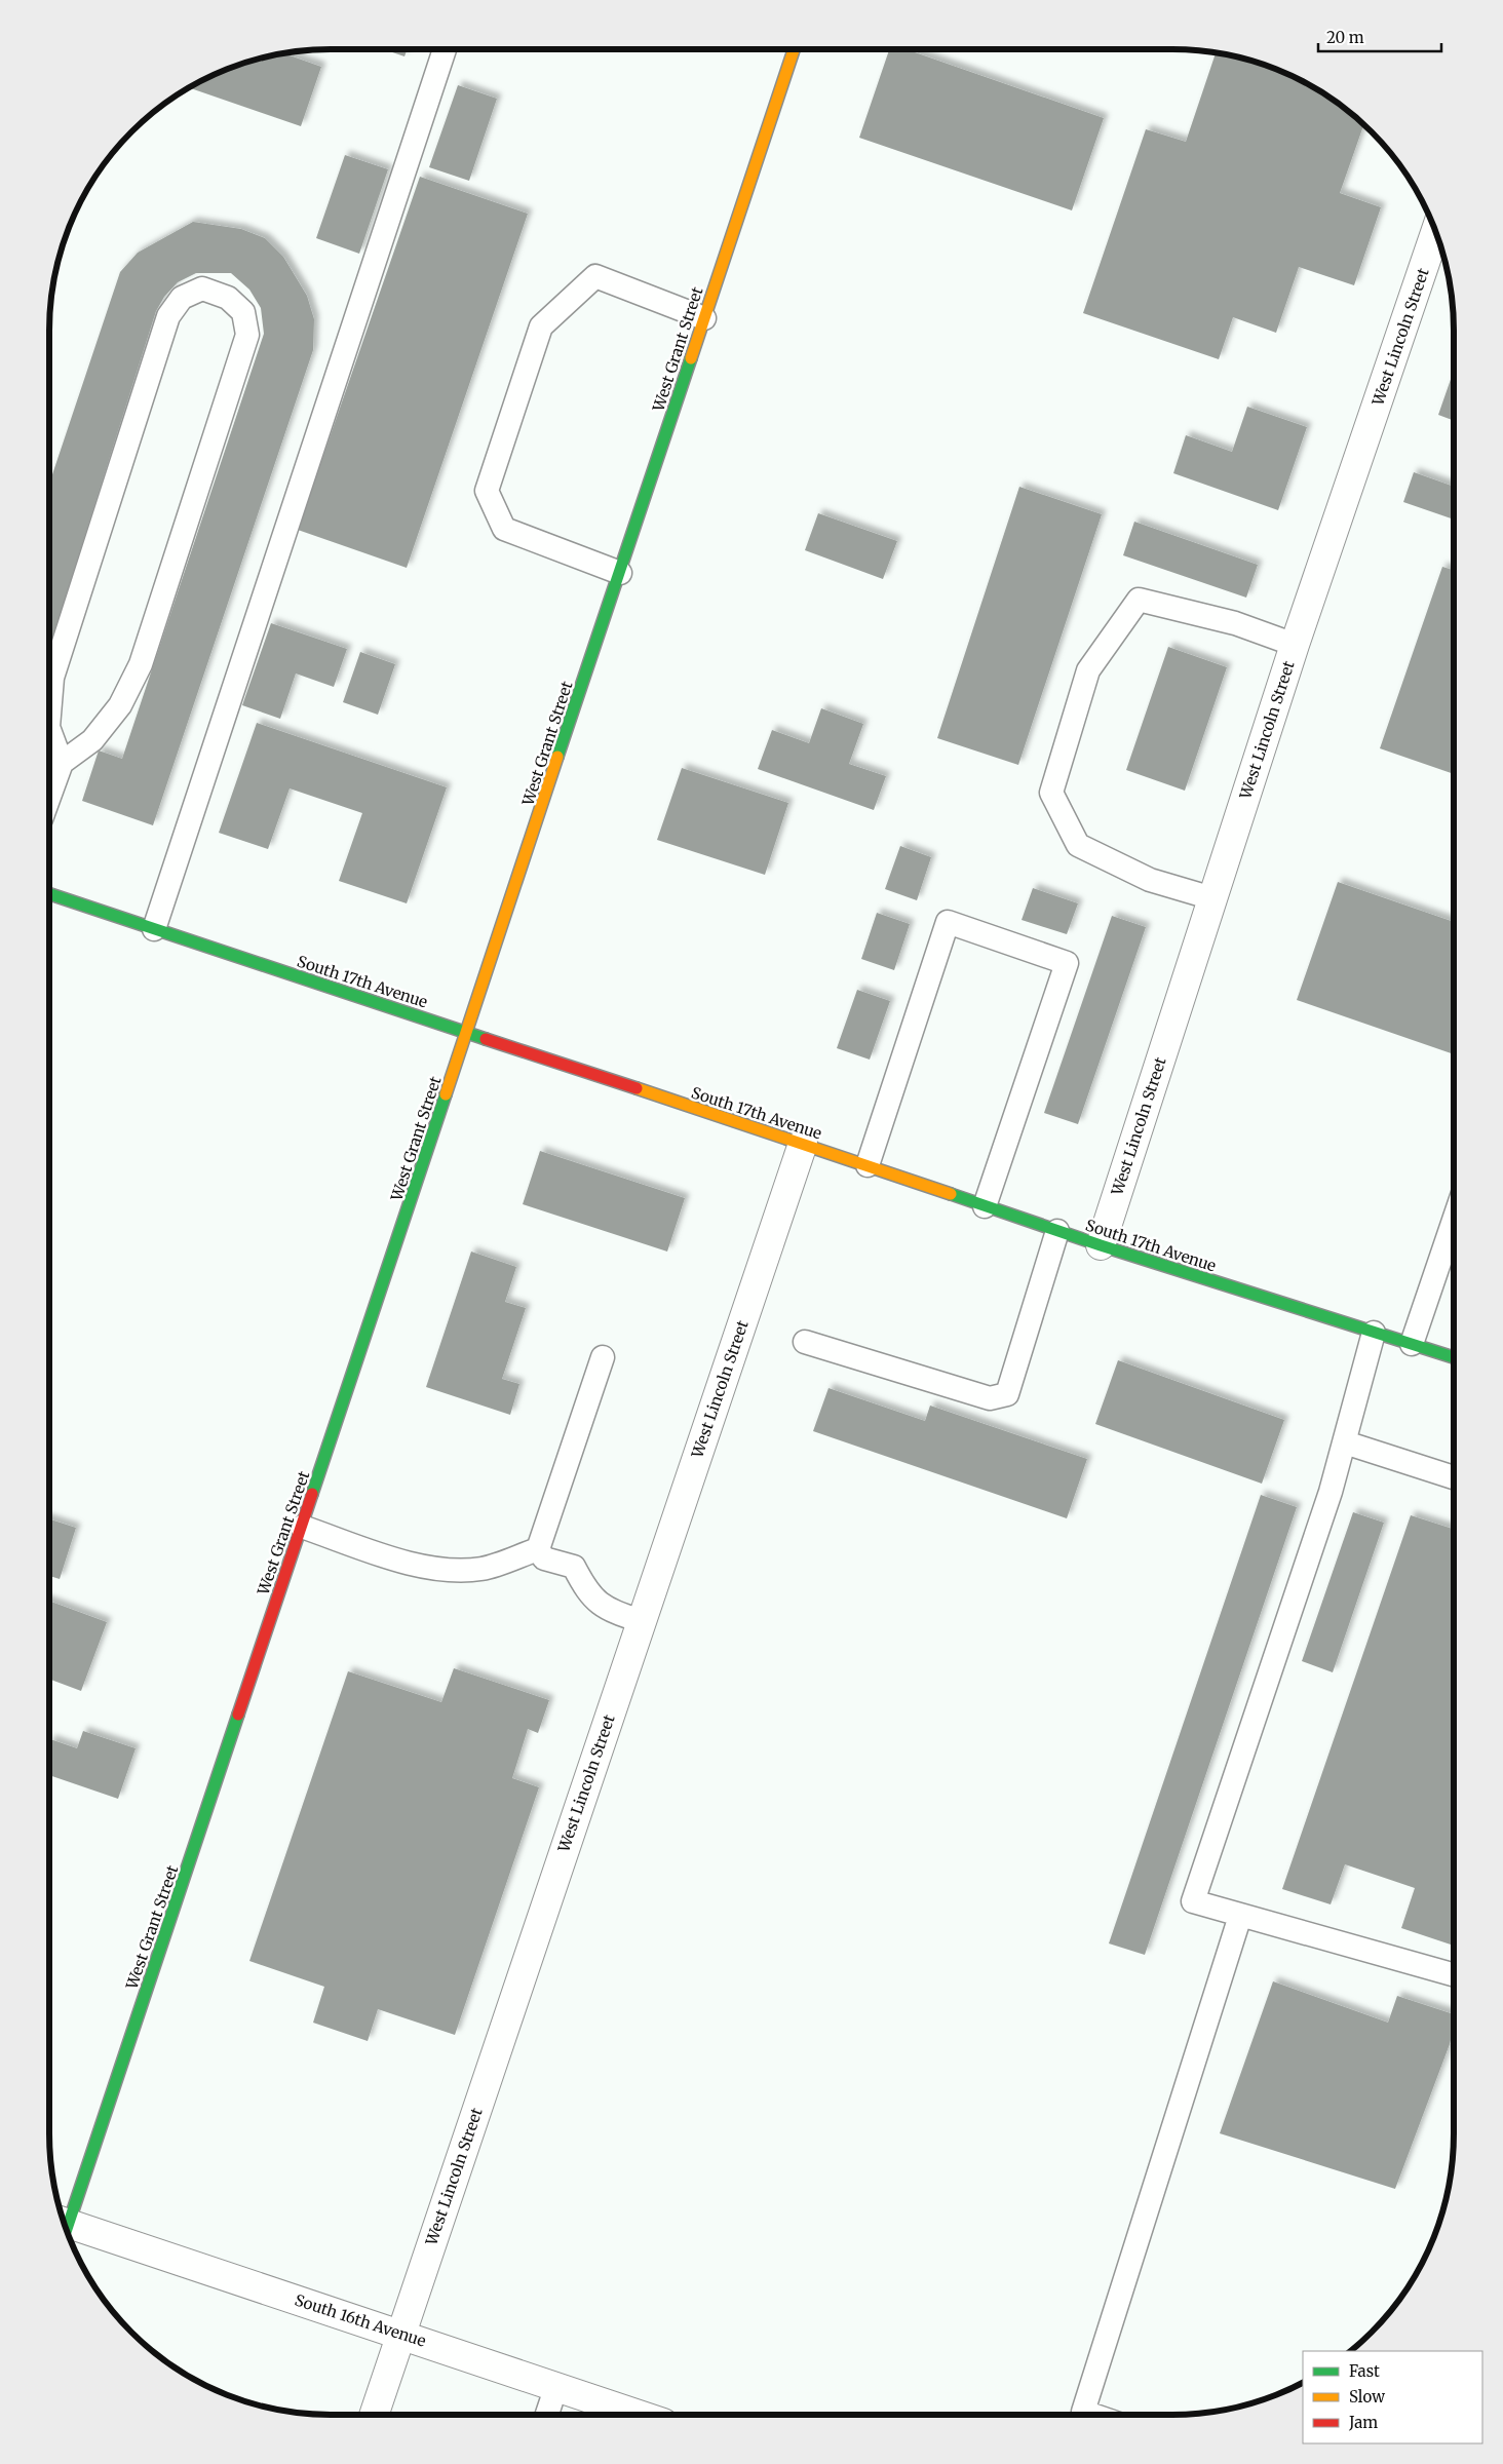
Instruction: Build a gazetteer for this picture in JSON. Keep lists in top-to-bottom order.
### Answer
{
  "streets": {
    "main road": ["West Grant Street", "South 17th Avenue"],
    "street": ["West Lincoln Street", "South 16th Avenue"]
  },
  "crossings": [
    ["West Lincoln Street", "South 17th Avenue"],
    ["West Lincoln Street", "South 16th Avenue"],
    ["West Grant Street", "South 17th Avenue"]
  ],
  "legend": ["Fast", "Slow", "Jam"],
  "scale_bar": "20 m"
}
